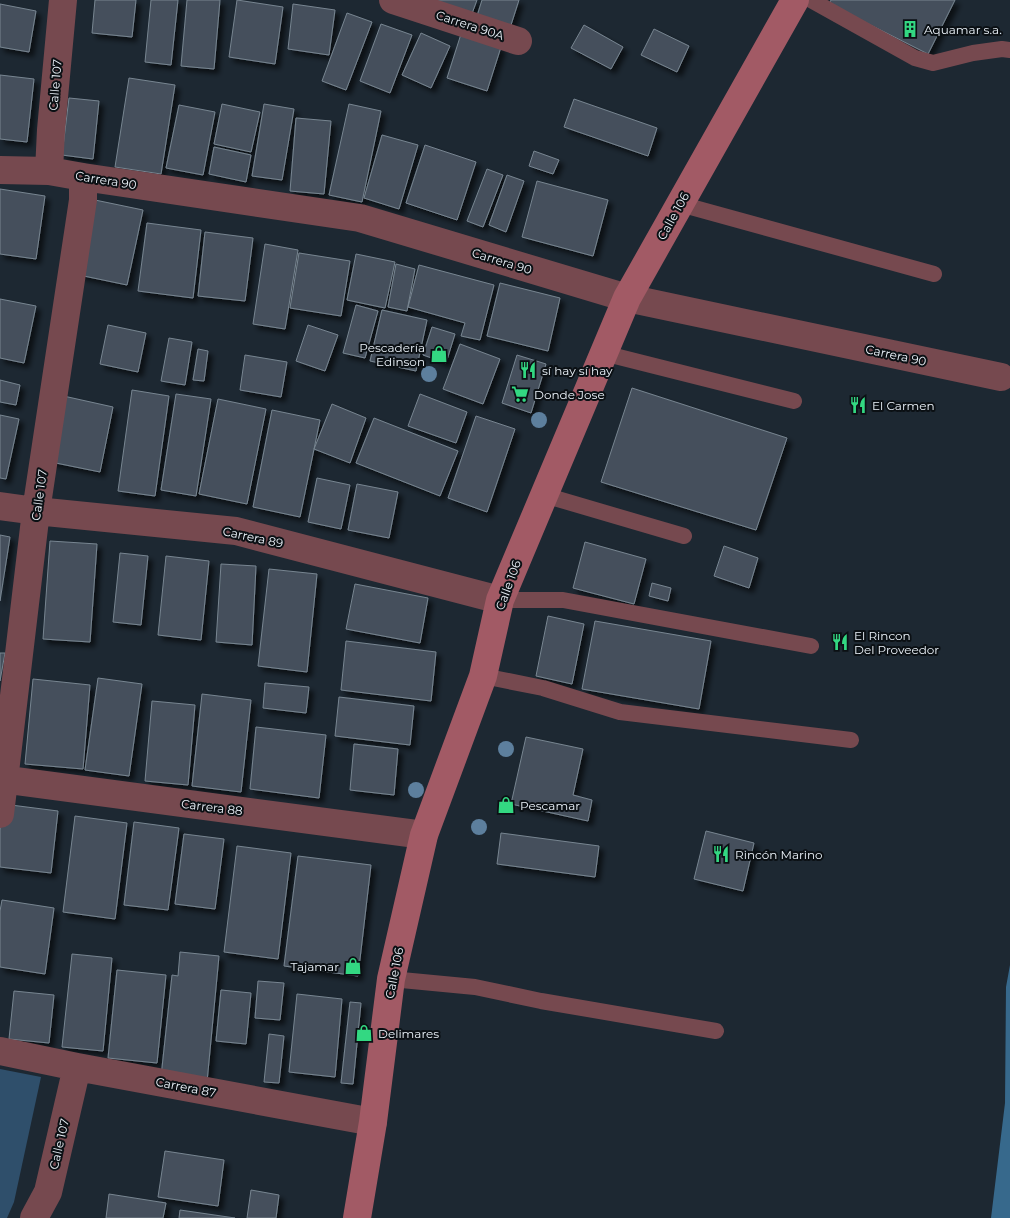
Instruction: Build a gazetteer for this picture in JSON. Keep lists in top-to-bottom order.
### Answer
{
  "streets": {
    "street": [
      "Carrera 90A",
      "Calle 107",
      "Carrera 90",
      "Calle 106",
      "Carrera 89",
      "Carrera 88",
      "Carrera 87"
    ]
  },
  "crossings": [
    ["Calle 107", "Carrera 90"],
    ["Calle 107", "Carrera 89"],
    ["Calle 107", "Carrera 88"],
    ["Calle 107", "Carrera 87"],
    ["Carrera 90", "Calle 106"],
    ["Calle 106", "Carrera 89"],
    ["Calle 106", "Carrera 88"],
    ["Calle 106", "Carrera 87"]
  ],
  "places": {
    "building": ["Aquamar s.a."],
    "shop": [
      "Pescadería Edinson",
      "Pescamar",
      "Tajamar",
      "Delimares"
    ],
    "restaurant": [
      "sí hay sí hay",
      "El Carmen",
      "El Rincon Del Proveedor",
      "Rincón Marino"
    ],
    "supermarket": ["Donde Jose"]
  }
}
